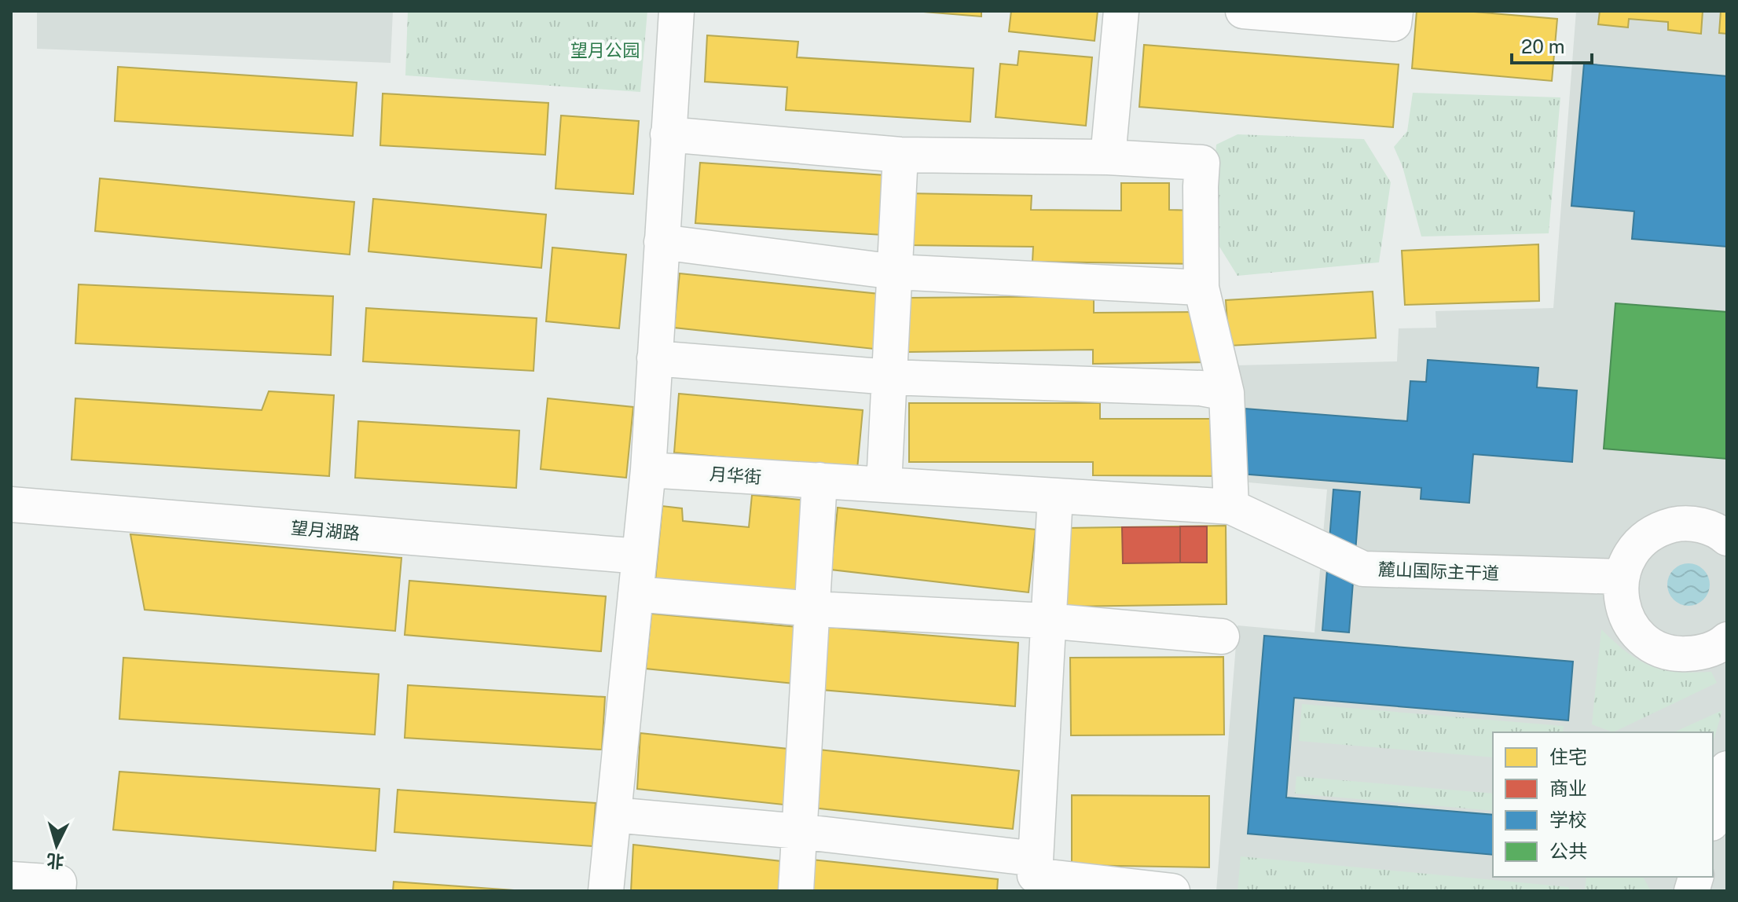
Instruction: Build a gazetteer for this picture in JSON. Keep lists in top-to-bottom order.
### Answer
{
  "streets": {
    "street": ["月华街", "望月湖路", "麓山国际主干道"]
  },
  "crossings": [
    ["月华街", "麓山国际主干道"]
  ],
  "parks": ["望月公园"],
  "legend": [
    "住宅",
    "商业",
    "学校",
    "公共"
  ],
  "scale_bar": "20 m",
  "north": "bottom"
}
